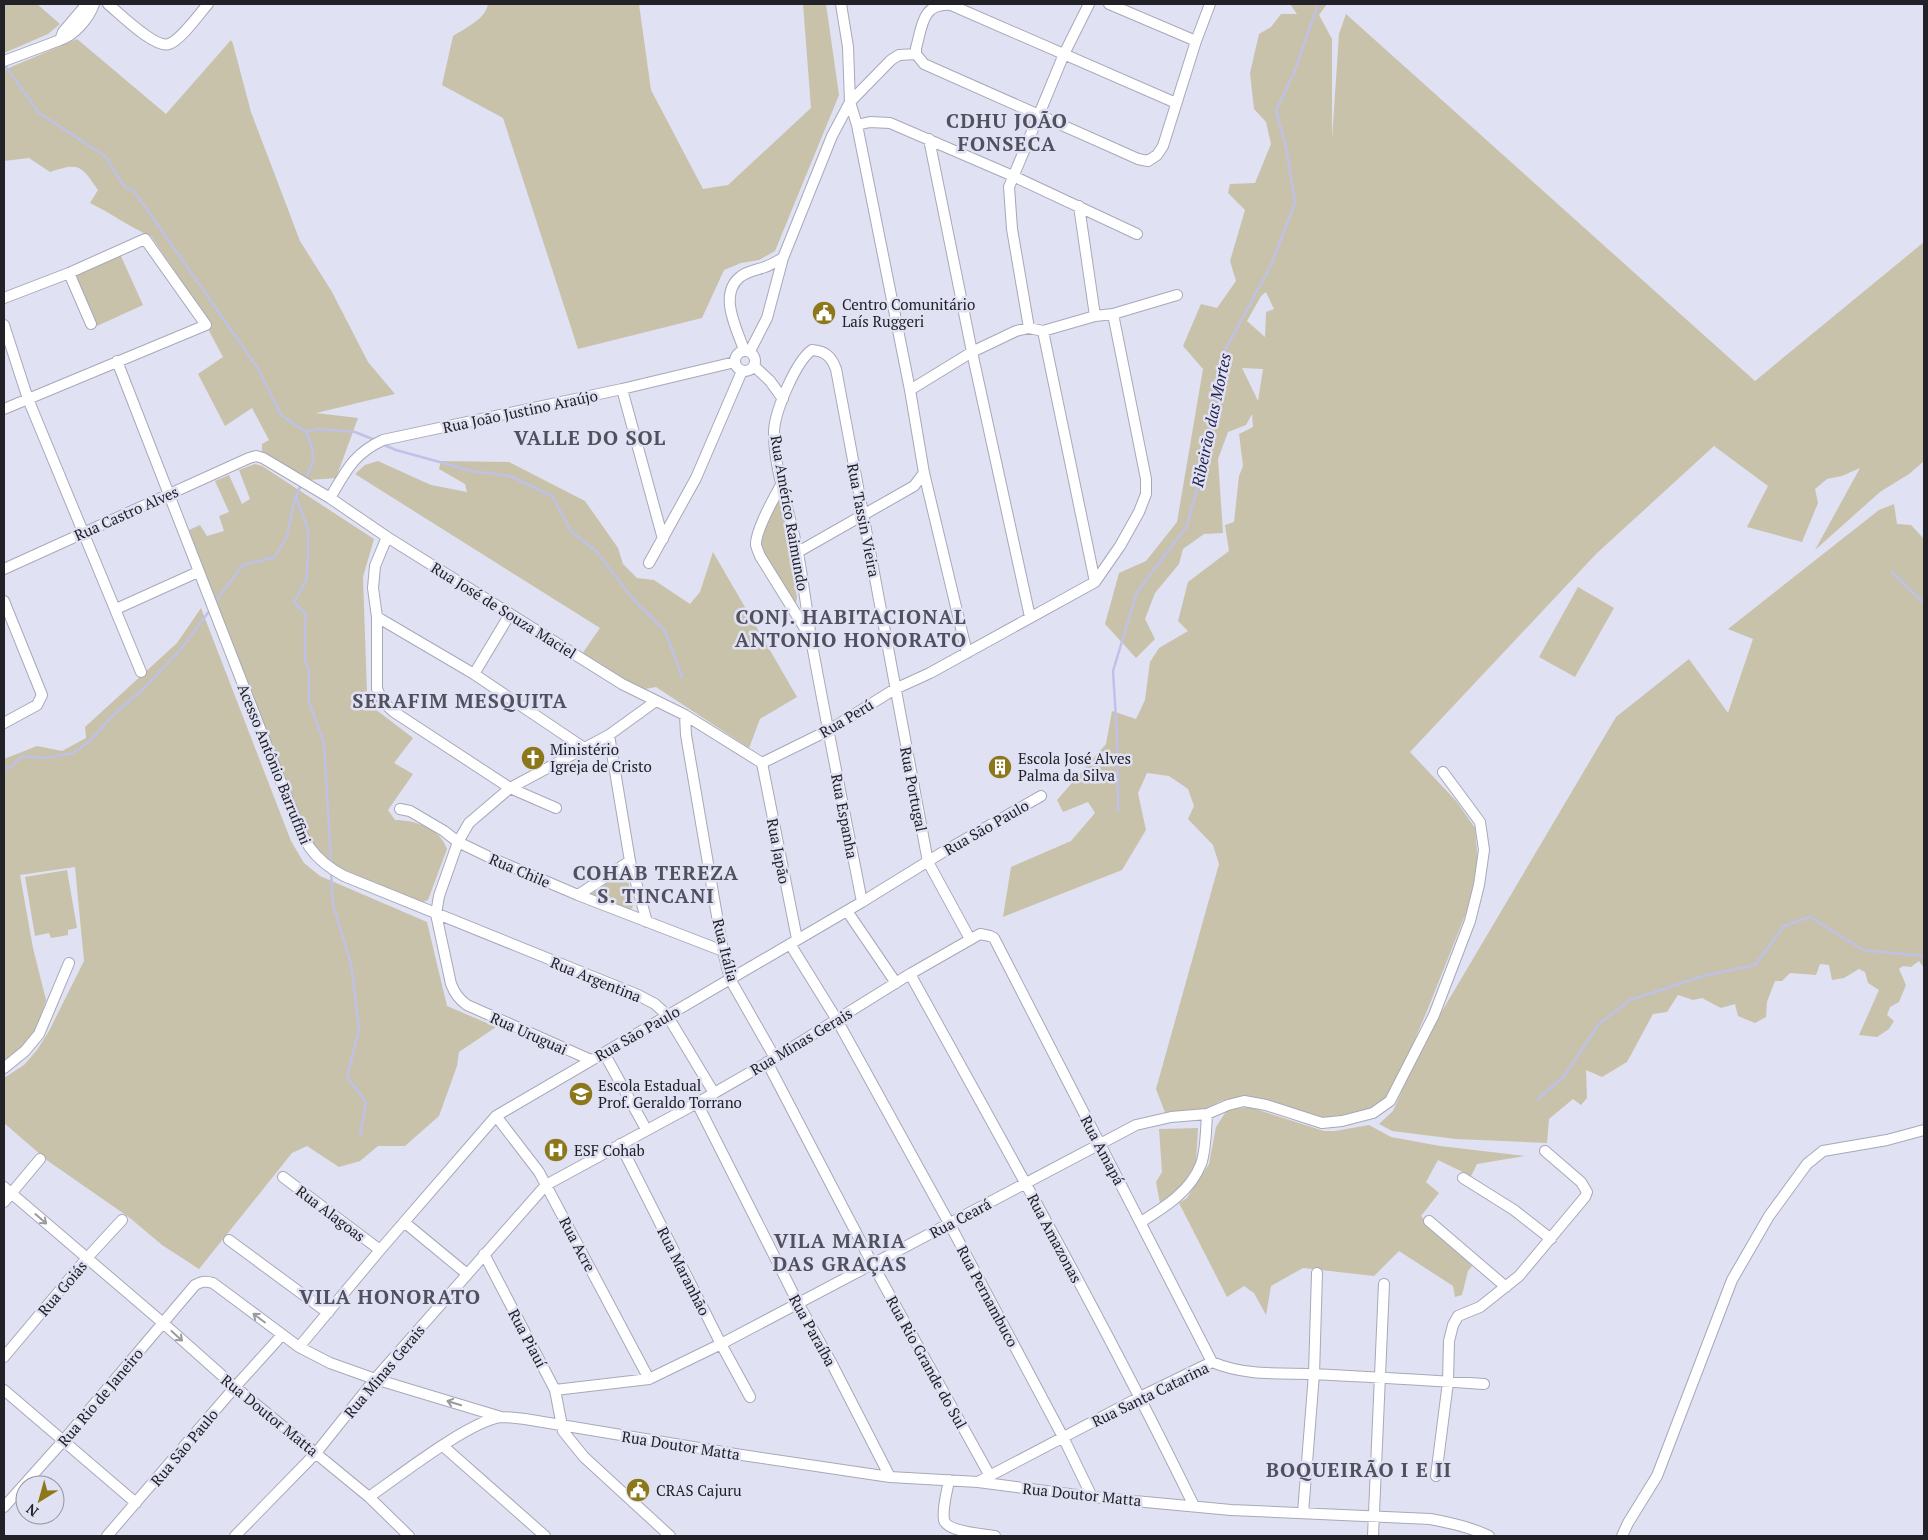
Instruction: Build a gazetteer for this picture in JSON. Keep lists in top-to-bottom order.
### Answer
{
  "streets": {
    "street": [
      "Rua João Justino Araújo",
      "Rua Castro Alves",
      "Rua Américo Raimundo",
      "Rua Tassin Vieira",
      "Rua José de Souza Maciel",
      "Rua Perú",
      "Acesso Antônio Barruffini",
      "Rua Portugal",
      "Rua Espanha",
      "Rua São Paulo",
      "Rua Japão",
      "Rua Chile",
      "Rua Itália",
      "Rua Argentina",
      "Rua Uruguai",
      "Rua Minas Gerais",
      "Rua Amapá",
      "Rua Alagoas",
      "Rua Ceará",
      "Rua Amazonas",
      "Rua Acre",
      "Rua Maranhão",
      "Rua Goiás",
      "Rua Pernambuco",
      "Rua Paraíba",
      "Rua Piauí",
      "Rua Rio Grande do Sul",
      "Rua Santa Catarina",
      "Rua Rio de Janeiro",
      "Rua Doutor Matta"
    ]
  },
  "crossings": [
    ["Rua João Justino Araújo", "Rua José de Souza Maciel"],
    ["Rua Castro Alves", "Rua José de Souza Maciel"],
    ["Rua Castro Alves", "Acesso Antônio Barruffini"],
    ["Rua Américo Raimundo", "Rua Tassin Vieira"],
    ["Rua Américo Raimundo", "Rua Perú"],
    ["Rua Américo Raimundo", "Rua Espanha"],
    ["Rua Tassin Vieira", "Rua Perú"],
    ["Rua Tassin Vieira", "Rua Portugal"],
    ["Rua José de Souza Maciel", "Rua Perú"],
    ["Rua José de Souza Maciel", "Rua Japão"],
    ["Rua José de Souza Maciel", "Rua Itália"],
    ["Rua Perú", "Rua Portugal"],
    ["Rua Perú", "Rua Espanha"],
    ["Rua Perú", "Rua Japão"],
    ["Acesso Antônio Barruffini", "Rua Argentina"],
    ["Acesso Antônio Barruffini", "Rua Uruguai"],
    ["Rua Portugal", "Rua São Paulo"],
    ["Rua Portugal", "Rua Minas Gerais"],
    ["Rua Espanha", "Rua São Paulo"],
    ["Rua São Paulo", "Rua Japão"],
    ["Rua São Paulo", "Rua Itália"],
    ["Rua São Paulo", "Rua Argentina"],
    ["Rua São Paulo", "Rua Uruguai"],
    ["Rua São Paulo", "Rua Alagoas"],
    ["Rua São Paulo", "Rua Acre"],
    ["Rua São Paulo", "Rua Rio de Janeiro"],
    ["Rua São Paulo", "Rua Doutor Matta"],
    ["Rua Japão", "Rua Minas Gerais"],
    ["Rua Japão", "Rua Pernambuco"],
    ["Rua Chile", "Rua Itália"],
    ["Rua Itália", "Rua Minas Gerais"],
    ["Rua Itália", "Rua Rio Grande do Sul"],
    ["Rua Argentina", "Rua Uruguai"],
    ["Rua Argentina", "Rua Minas Gerais"],
    ["Rua Minas Gerais", "Rua Amapá"],
    ["Rua Minas Gerais", "Rua Amazonas"],
    ["Rua Minas Gerais", "Rua Acre"],
    ["Rua Minas Gerais", "Rua Maranhão"],
    ["Rua Minas Gerais", "Rua Pernambuco"],
    ["Rua Minas Gerais", "Rua Paraíba"],
    ["Rua Minas Gerais", "Rua Piauí"],
    ["Rua Minas Gerais", "Rua Rio Grande do Sul"],
    ["Rua Minas Gerais", "Rua Doutor Matta"],
    ["Rua Amapá", "Rua Ceará"],
    ["Rua Amapá", "Rua Santa Catarina"],
    ["Rua Ceará", "Rua Amazonas"],
    ["Rua Ceará", "Rua Acre"],
    ["Rua Ceará", "Rua Maranhão"],
    ["Rua Ceará", "Rua Pernambuco"],
    ["Rua Ceará", "Rua Paraíba"],
    ["Rua Ceará", "Rua Piauí"],
    ["Rua Ceará", "Rua Rio Grande do Sul"],
    ["Rua Amazonas", "Rua Santa Catarina"],
    ["Rua Amazonas", "Rua Doutor Matta"],
    ["Rua Goiás", "Rua Doutor Matta"],
    ["Rua Pernambuco", "Rua Santa Catarina"],
    ["Rua Pernambuco", "Rua Doutor Matta"],
    ["Rua Paraíba", "Rua Doutor Matta"],
    ["Rua Piauí", "Rua Doutor Matta"],
    ["Rua Rio Grande do Sul", "Rua Santa Catarina"],
    ["Rua Santa Catarina", "Rua Doutor Matta"],
    ["Rua Rio de Janeiro", "Rua Doutor Matta"]
  ],
  "districts": [
    "CDHU JOÃO FONSECA",
    "VALLE DO SOL",
    "CONJ. HABITACIONAL ANTONIO HONORATO",
    "SERAFIM MESQUITA",
    "COHAB TEREZA S. TINCANI",
    "VILA MARIA DAS GRAÇAS",
    "VILA HONORATO",
    "BOQUEIRÃO I E II"
  ],
  "water": ["Ribeirão das Mortes"],
  "places": {
    "public building": ["Centro Comunitário Laís Ruggeri", "CRAS Cajuru"],
    "church": ["Ministério Igreja de Cristo"],
    "building": ["Escola José Alves Palma da Silva"],
    "school or university": ["Escola Estadual Prof. Geraldo Torrano"],
    "hospital": ["ESF Cohab"]
  },
  "north": "bottom left"
}
